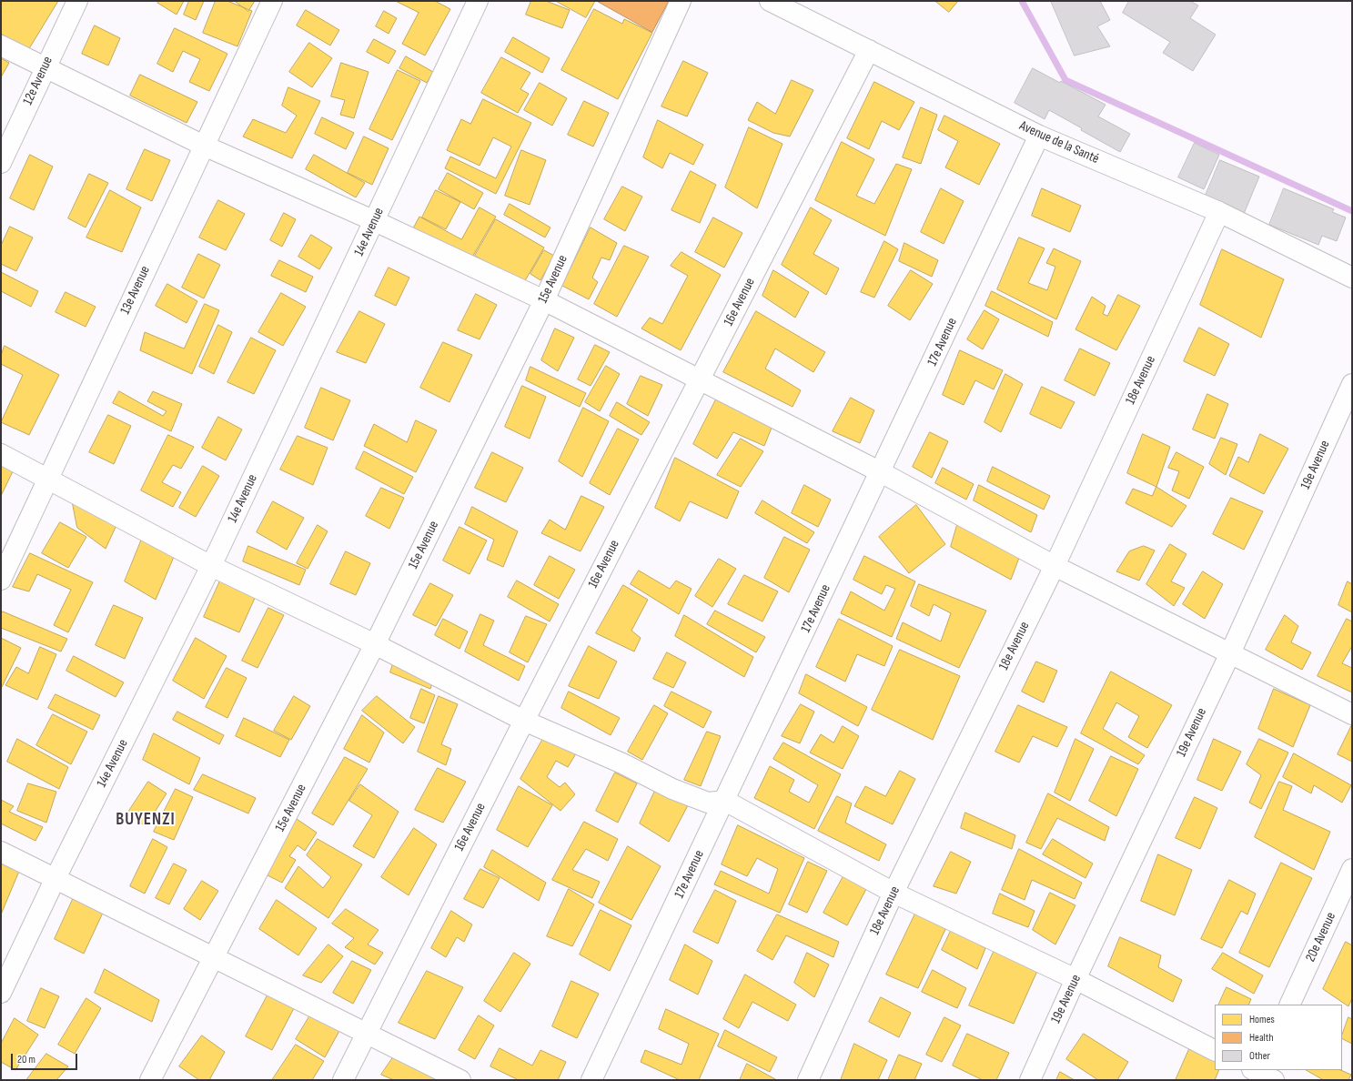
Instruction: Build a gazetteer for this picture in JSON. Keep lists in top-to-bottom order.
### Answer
{
  "streets": {
    "street": [
      "12e Avenue",
      "Avenue de la Santé",
      "14e Avenue",
      "15e Avenue",
      "13e Avenue",
      "16e Avenue",
      "17e Avenue",
      "18e Avenue",
      "19e Avenue",
      "20e Avenue"
    ]
  },
  "crossings": [
    ["Avenue de la Santé", "16e Avenue"],
    ["Avenue de la Santé", "17e Avenue"],
    ["Avenue de la Santé", "18e Avenue"]
  ],
  "districts": ["BUYENZI"],
  "legend": ["Homes", "Health", "Other"],
  "scale_bar": "20 m"
}
